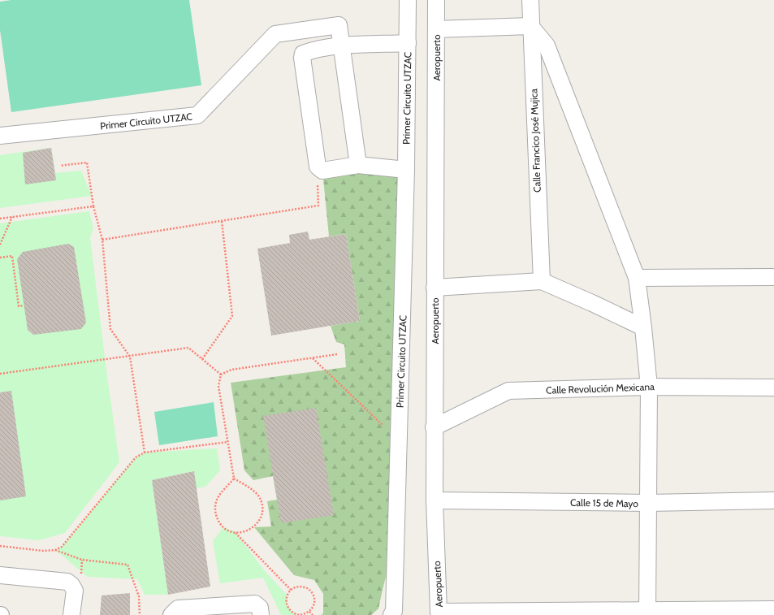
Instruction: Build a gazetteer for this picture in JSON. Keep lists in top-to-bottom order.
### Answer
{
  "streets": {
    "street": [
      "Aeropuerto",
      "Primer Circuito UTZAC",
      "Calle Francico José Mujica",
      "Calle Revolución Mexicana",
      "Calle 15 de Mayo"
    ]
  },
  "crossings": [
    ["Aeropuerto", "Calle Revolución Mexicana"],
    ["Aeropuerto", "Calle 15 de Mayo"]
  ]
}
